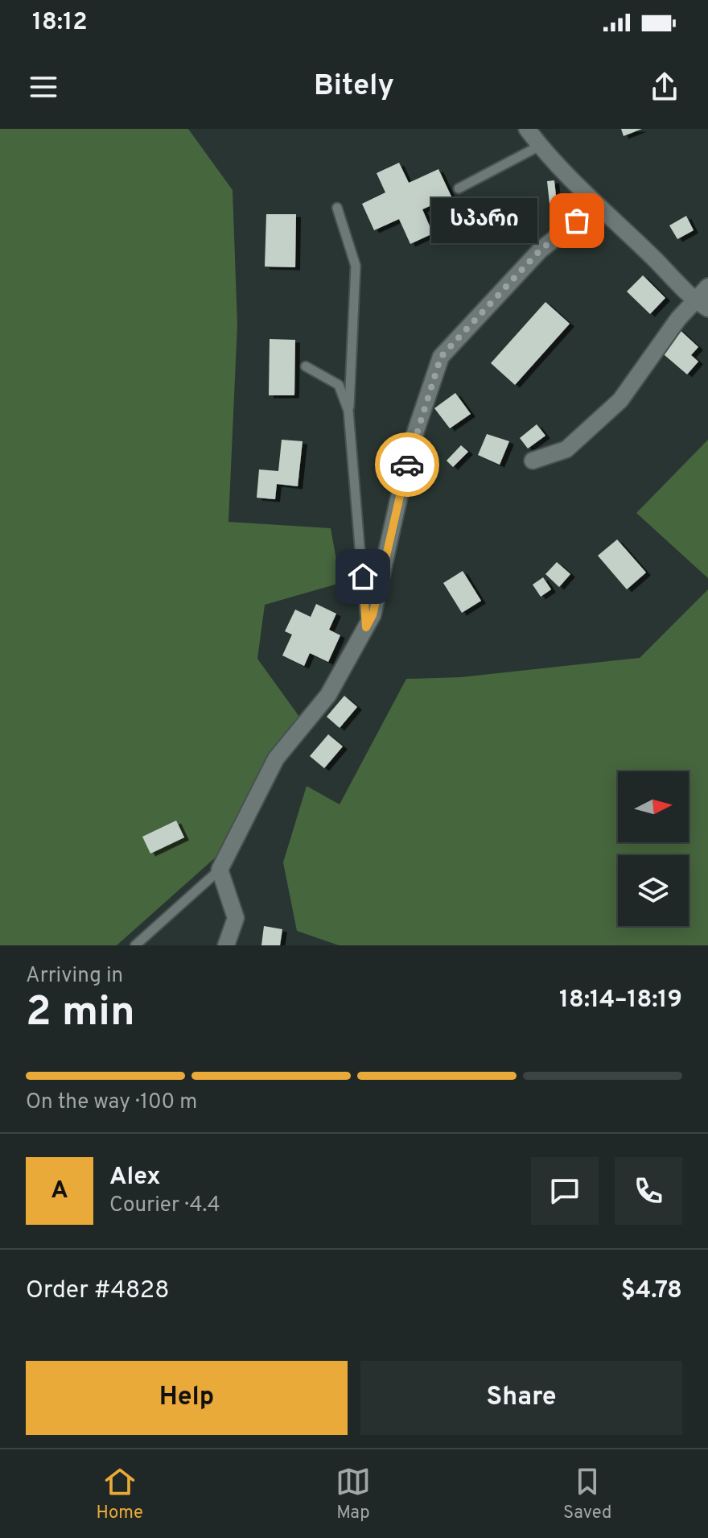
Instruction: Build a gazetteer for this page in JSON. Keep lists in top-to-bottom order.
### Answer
{
  "places": ["სპარი"],
  "north": "right",
  "page": {
    "status": "18:12",
    "header": "Bitely",
    "bubble": "სპარი",
    "heading": ["2 min", "Arriving in", "18:14–18:19"],
    "panel": [
      "Alex",
      "Courier · 4.4",
      "Order #4828",
      "$4.78"
    ],
    "bar": "On the way · 100 m",
    "round": "A",
    "buttons": ["Help", "Share"],
    "tabs": ["Home", "Map", "Saved"]
  }
}
